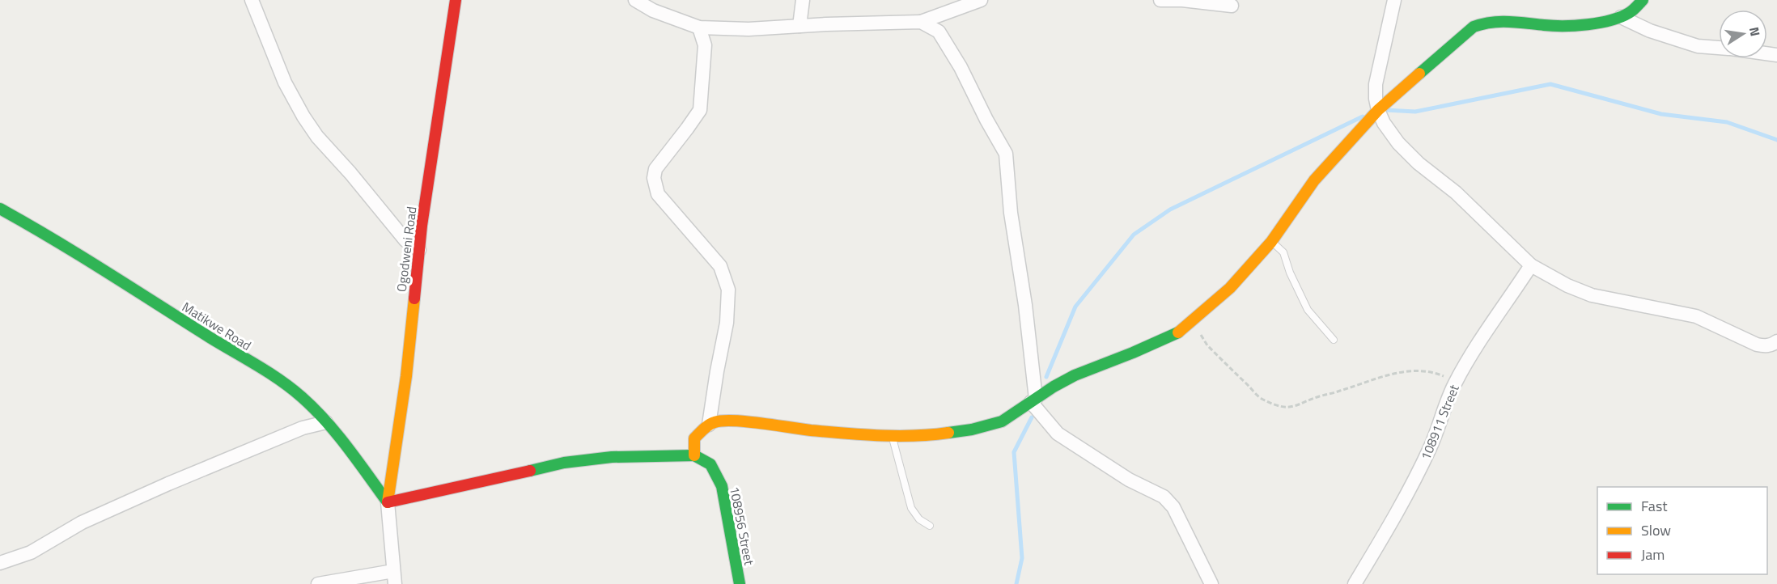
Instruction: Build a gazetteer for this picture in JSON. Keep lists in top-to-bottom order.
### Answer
{
  "streets": {
    "street": [
      "Ogodweni Road",
      "Matikwe Road",
      "108911 Street",
      "108956 Street"
    ]
  },
  "crossings": [
    ["Ogodweni Road", "Matikwe Road"]
  ],
  "legend": ["Fast", "Slow", "Jam"],
  "north": "right"
}
